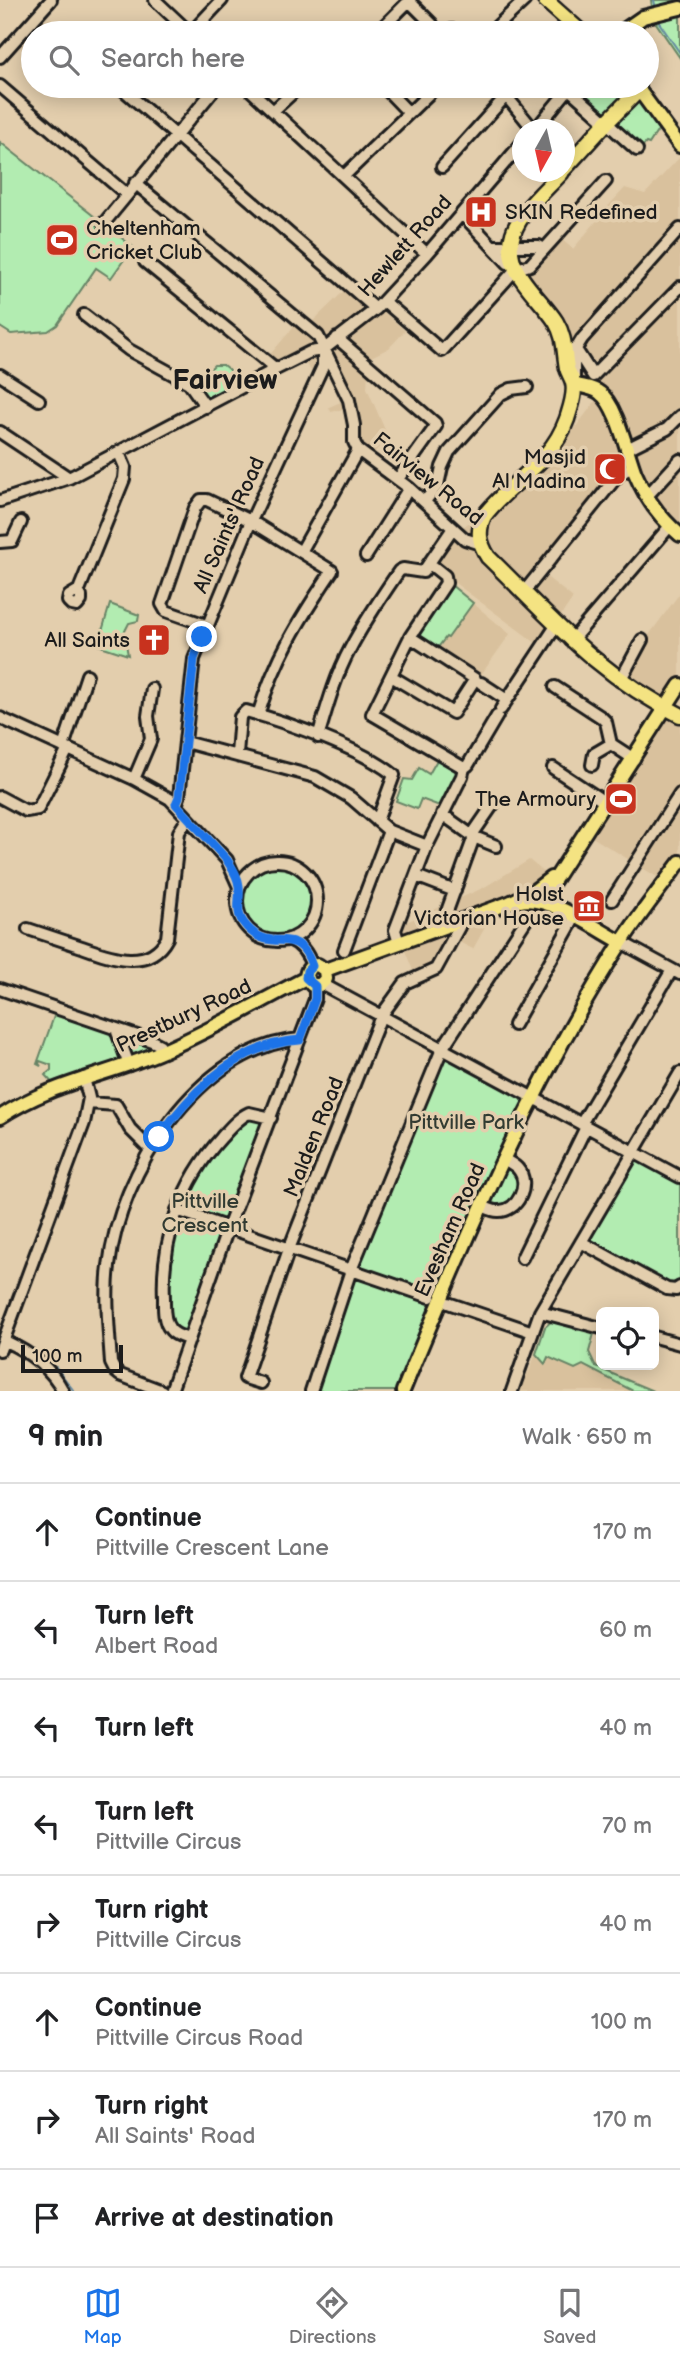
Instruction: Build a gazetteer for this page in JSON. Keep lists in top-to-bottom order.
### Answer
{
  "streets": {
    "highway": ["Fairview Road"],
    "main road": ["Prestbury Road", "Evesham Road"],
    "street": ["Hewlett Road", "All Saints' Road", "Malden Road"]
  },
  "crossings": [
    ["Hewlett Road", "Fairview Road"],
    ["Hewlett Road", "All Saints' Road"],
    ["Fairview Road", "All Saints' Road"]
  ],
  "districts": ["Fairview"],
  "parks": ["Pittville Park", "Pittville Crescent"],
  "places": {
    "hospital": ["SKIN Redefined"],
    "sports": ["Cheltenham Cricket Club", "The Armoury"],
    "mosque": ["Masjid Al Madina"],
    "church": ["All Saints"],
    "museum": ["Holst Victorian House"]
  },
  "scale_bar": "100 m",
  "north": "bottom",
  "page": {
    "search": "Search here",
    "scale": "100 m",
    "heading": ["9 min", "Walk · 650 m"],
    "list": [
      ["Continue", "Pittville Crescent Lane", "170 m"],
      ["Turn left", "Albert Road", "60 m"],
      ["Turn left", "40 m"],
      ["Turn left", "Pittville Circus", "70 m"],
      ["Turn right", "Pittville Circus", "40 m"],
      ["Continue", "Pittville Circus Road", "100 m"],
      ["Turn right", "All Saints' Road", "170 m"],
      "Arrive at destination"
    ],
    "nav": ["Map", "Directions", "Saved"]
  }
}
